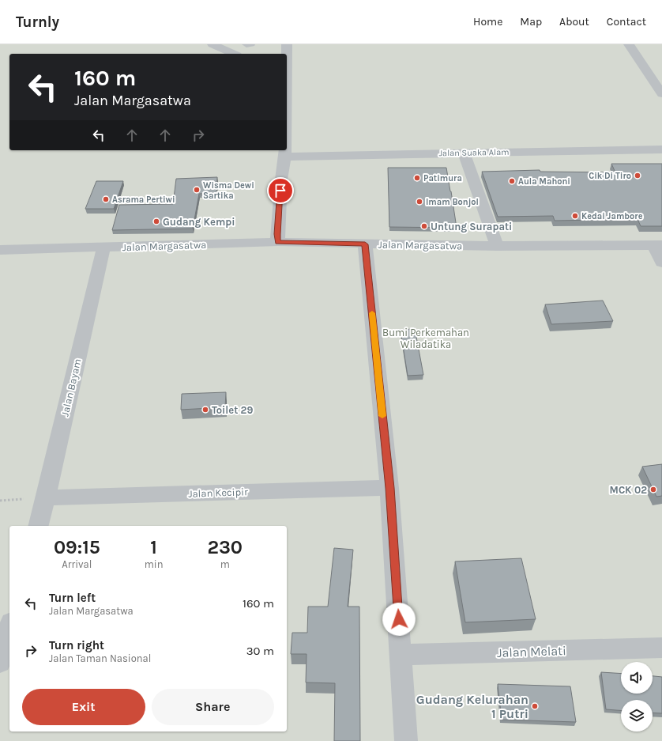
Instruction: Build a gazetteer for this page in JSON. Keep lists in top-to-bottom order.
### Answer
{
  "streets": {
    "street": [
      "Jalan Suaka Alam",
      "Jalan Margasatwa",
      "Jalan Bayam",
      "Jalan Kecipir",
      "Jalan Melati"
    ]
  },
  "crossings": [
    ["Jalan Margasatwa", "Jalan Bayam"],
    ["Jalan Bayam", "Jalan Kecipir"]
  ],
  "parks": ["Bumi Perkemahan Wiladatika"],
  "places": [
    "Cik Di Tiro",
    "Patimura",
    "Aula Mahoni",
    "Wisma Dewi Sartika",
    "Asrama Pertiwi",
    "Imam Bonjol",
    "Kedai Jambore",
    "Gudang Kempi",
    "Untung Surapati",
    "Toilet 29",
    "MCK 02",
    "Gudang Kelurahan 1 Putri"
  ],
  "page": {
    "header": "Turnly",
    "nav": [
      "Home",
      "Map",
      "About",
      "Contact"
    ],
    "turn": ["160 m", "Jalan Margasatwa"],
    "eta": [
      "09:15",
      "Arrival",
      "1",
      "min",
      "230",
      "m"
    ],
    "list": [
      {
        "name": "Turn left",
        "note": "Jalan Margasatwa",
        "value": "160 m"
      },
      {
        "name": "Turn right",
        "note": "Jalan Taman Nasional",
        "value": "30 m"
      }
    ],
    "buttons": ["Exit", "Share"]
  }
}
